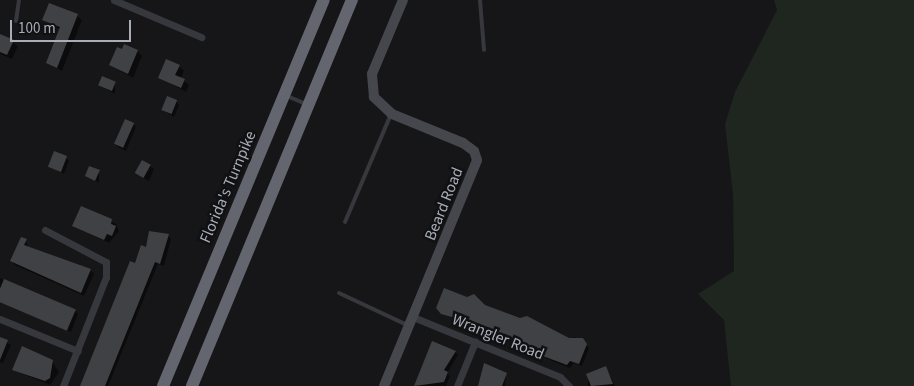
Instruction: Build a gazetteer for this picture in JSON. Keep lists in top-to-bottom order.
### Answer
{
  "streets": {
    "highway": ["Florida's Turnpike"],
    "street": ["Beard Road", "Wrangler Road"]
  },
  "crossings": [
    ["Beard Road", "Wrangler Road"]
  ],
  "scale_bar": "100 m"
}
